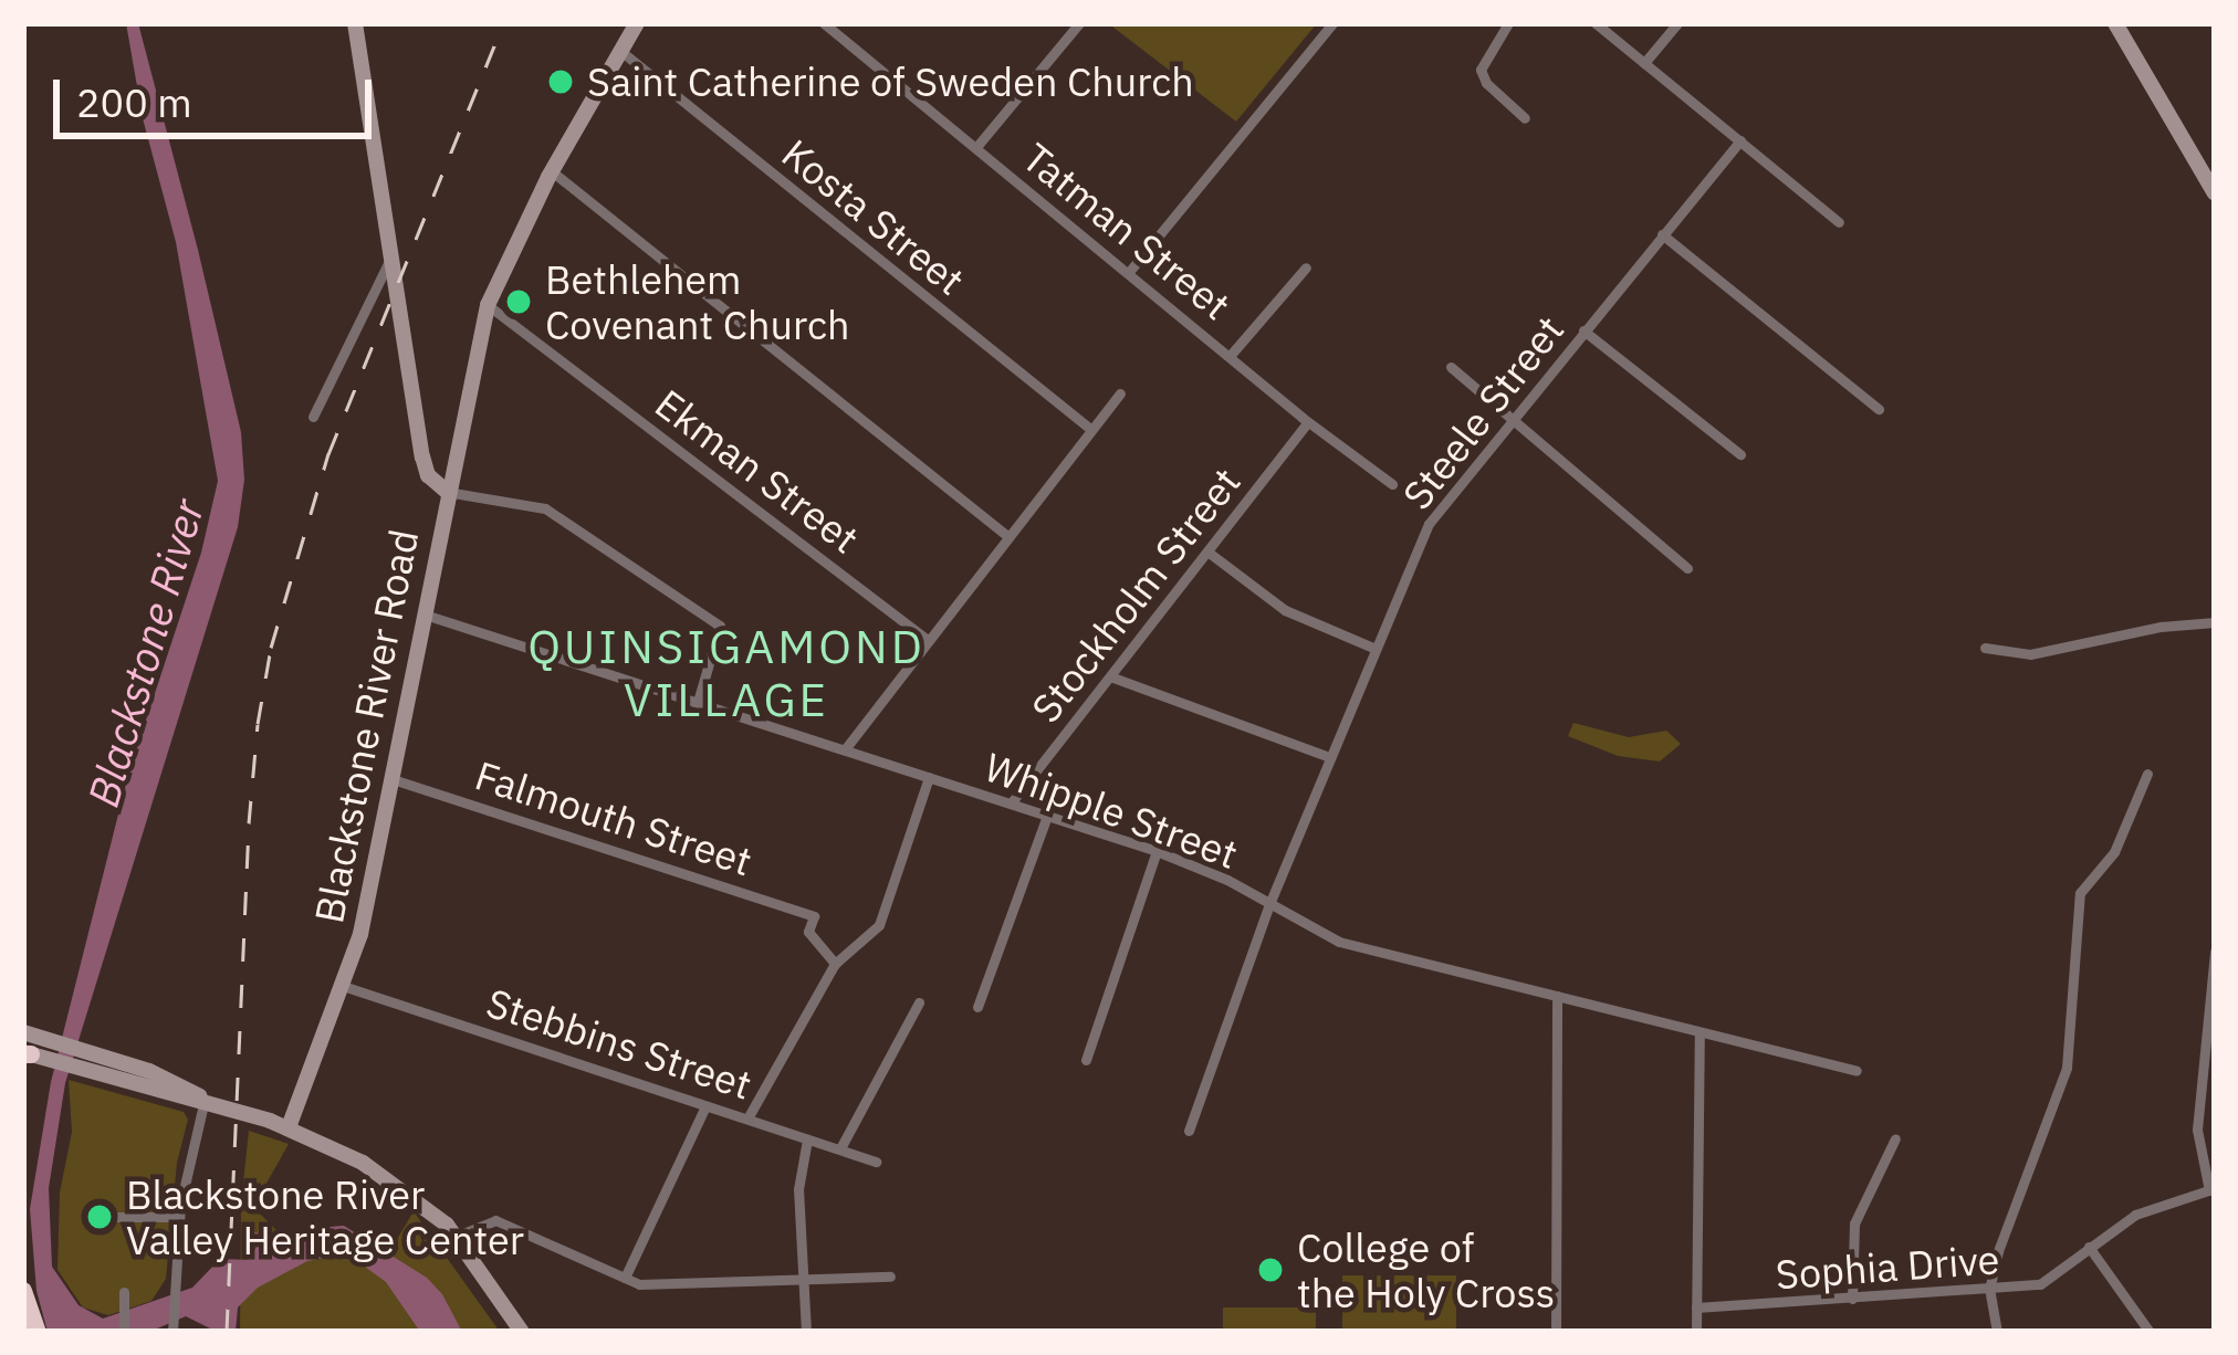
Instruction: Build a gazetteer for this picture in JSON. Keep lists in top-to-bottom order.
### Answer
{
  "streets": {
    "main road": ["Blackstone River Road"],
    "street": [
      "Kosta Street",
      "Tatman Street",
      "Steele Street",
      "Ekman Street",
      "Stockholm Street",
      "Whipple Street",
      "Falmouth Street",
      "Stebbins Street",
      "Sophia Drive"
    ]
  },
  "crossings": [
    ["Tatman Street", "Stockholm Street"],
    ["Steele Street", "Whipple Street"],
    ["Stockholm Street", "Whipple Street"],
    ["Blackstone River Road", "Whipple Street"],
    ["Blackstone River Road", "Falmouth Street"],
    ["Blackstone River Road", "Stebbins Street"]
  ],
  "districts": ["QUINSIGAMOND VILLAGE"],
  "water": ["Blackstone River"],
  "places": [
    "Saint Catherine of Sweden Church",
    "Bethlehem Covenant Church",
    "Blackstone River Valley Heritage Center",
    "College of the Holy Cross"
  ],
  "scale_bar": "200 m"
}
